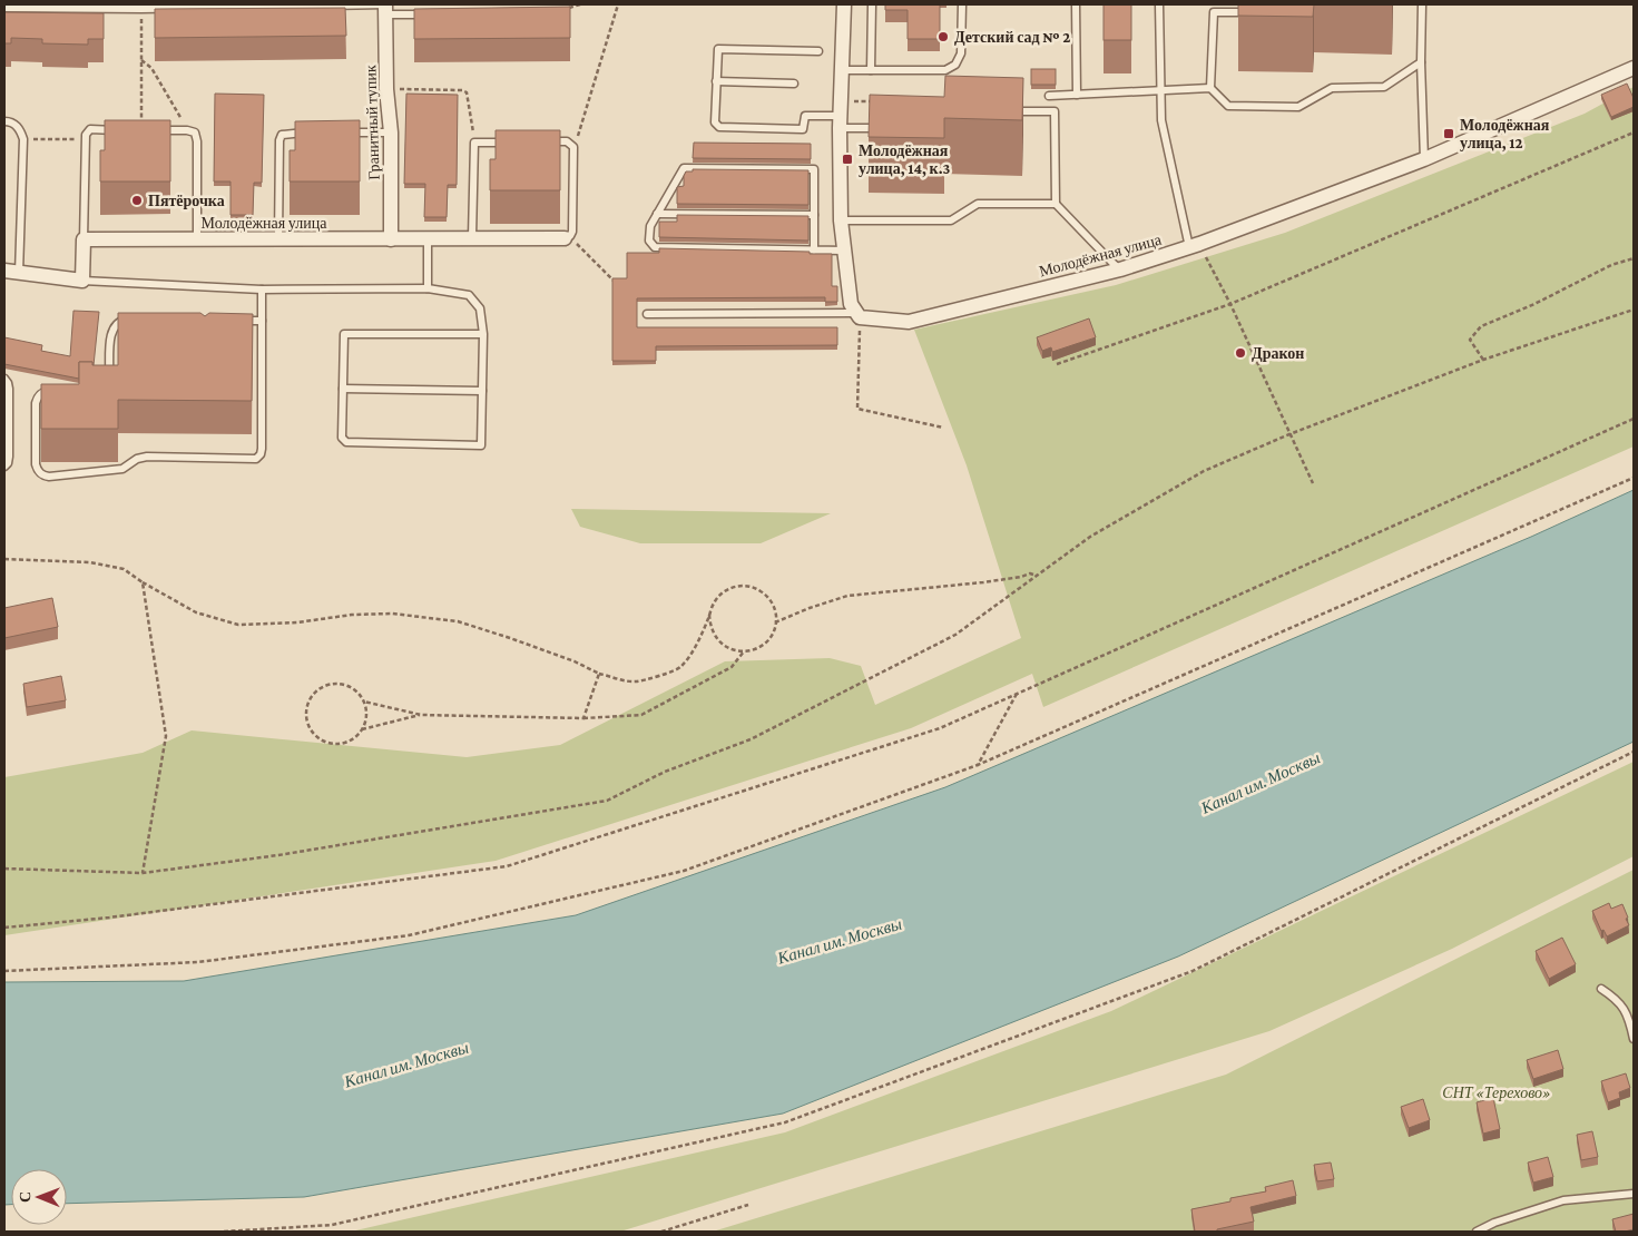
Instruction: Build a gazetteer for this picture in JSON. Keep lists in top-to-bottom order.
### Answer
{
  "streets": {
    "street": ["Гранитный тупик", "Молодёжная улица"]
  },
  "crossings": [
    ["Гранитный тупик", "Молодёжная улица"]
  ],
  "water": ["Канал им. Москвы"],
  "parks": ["СНТ «Терехово»"],
  "places": {
    "other": ["Детский сад № 2", "Пятёрочка", "Дракон"],
    "transit": ["Молодёжная улица, 12", "Молодёжная улица, 14, к.3"]
  },
  "north": "left"
}
